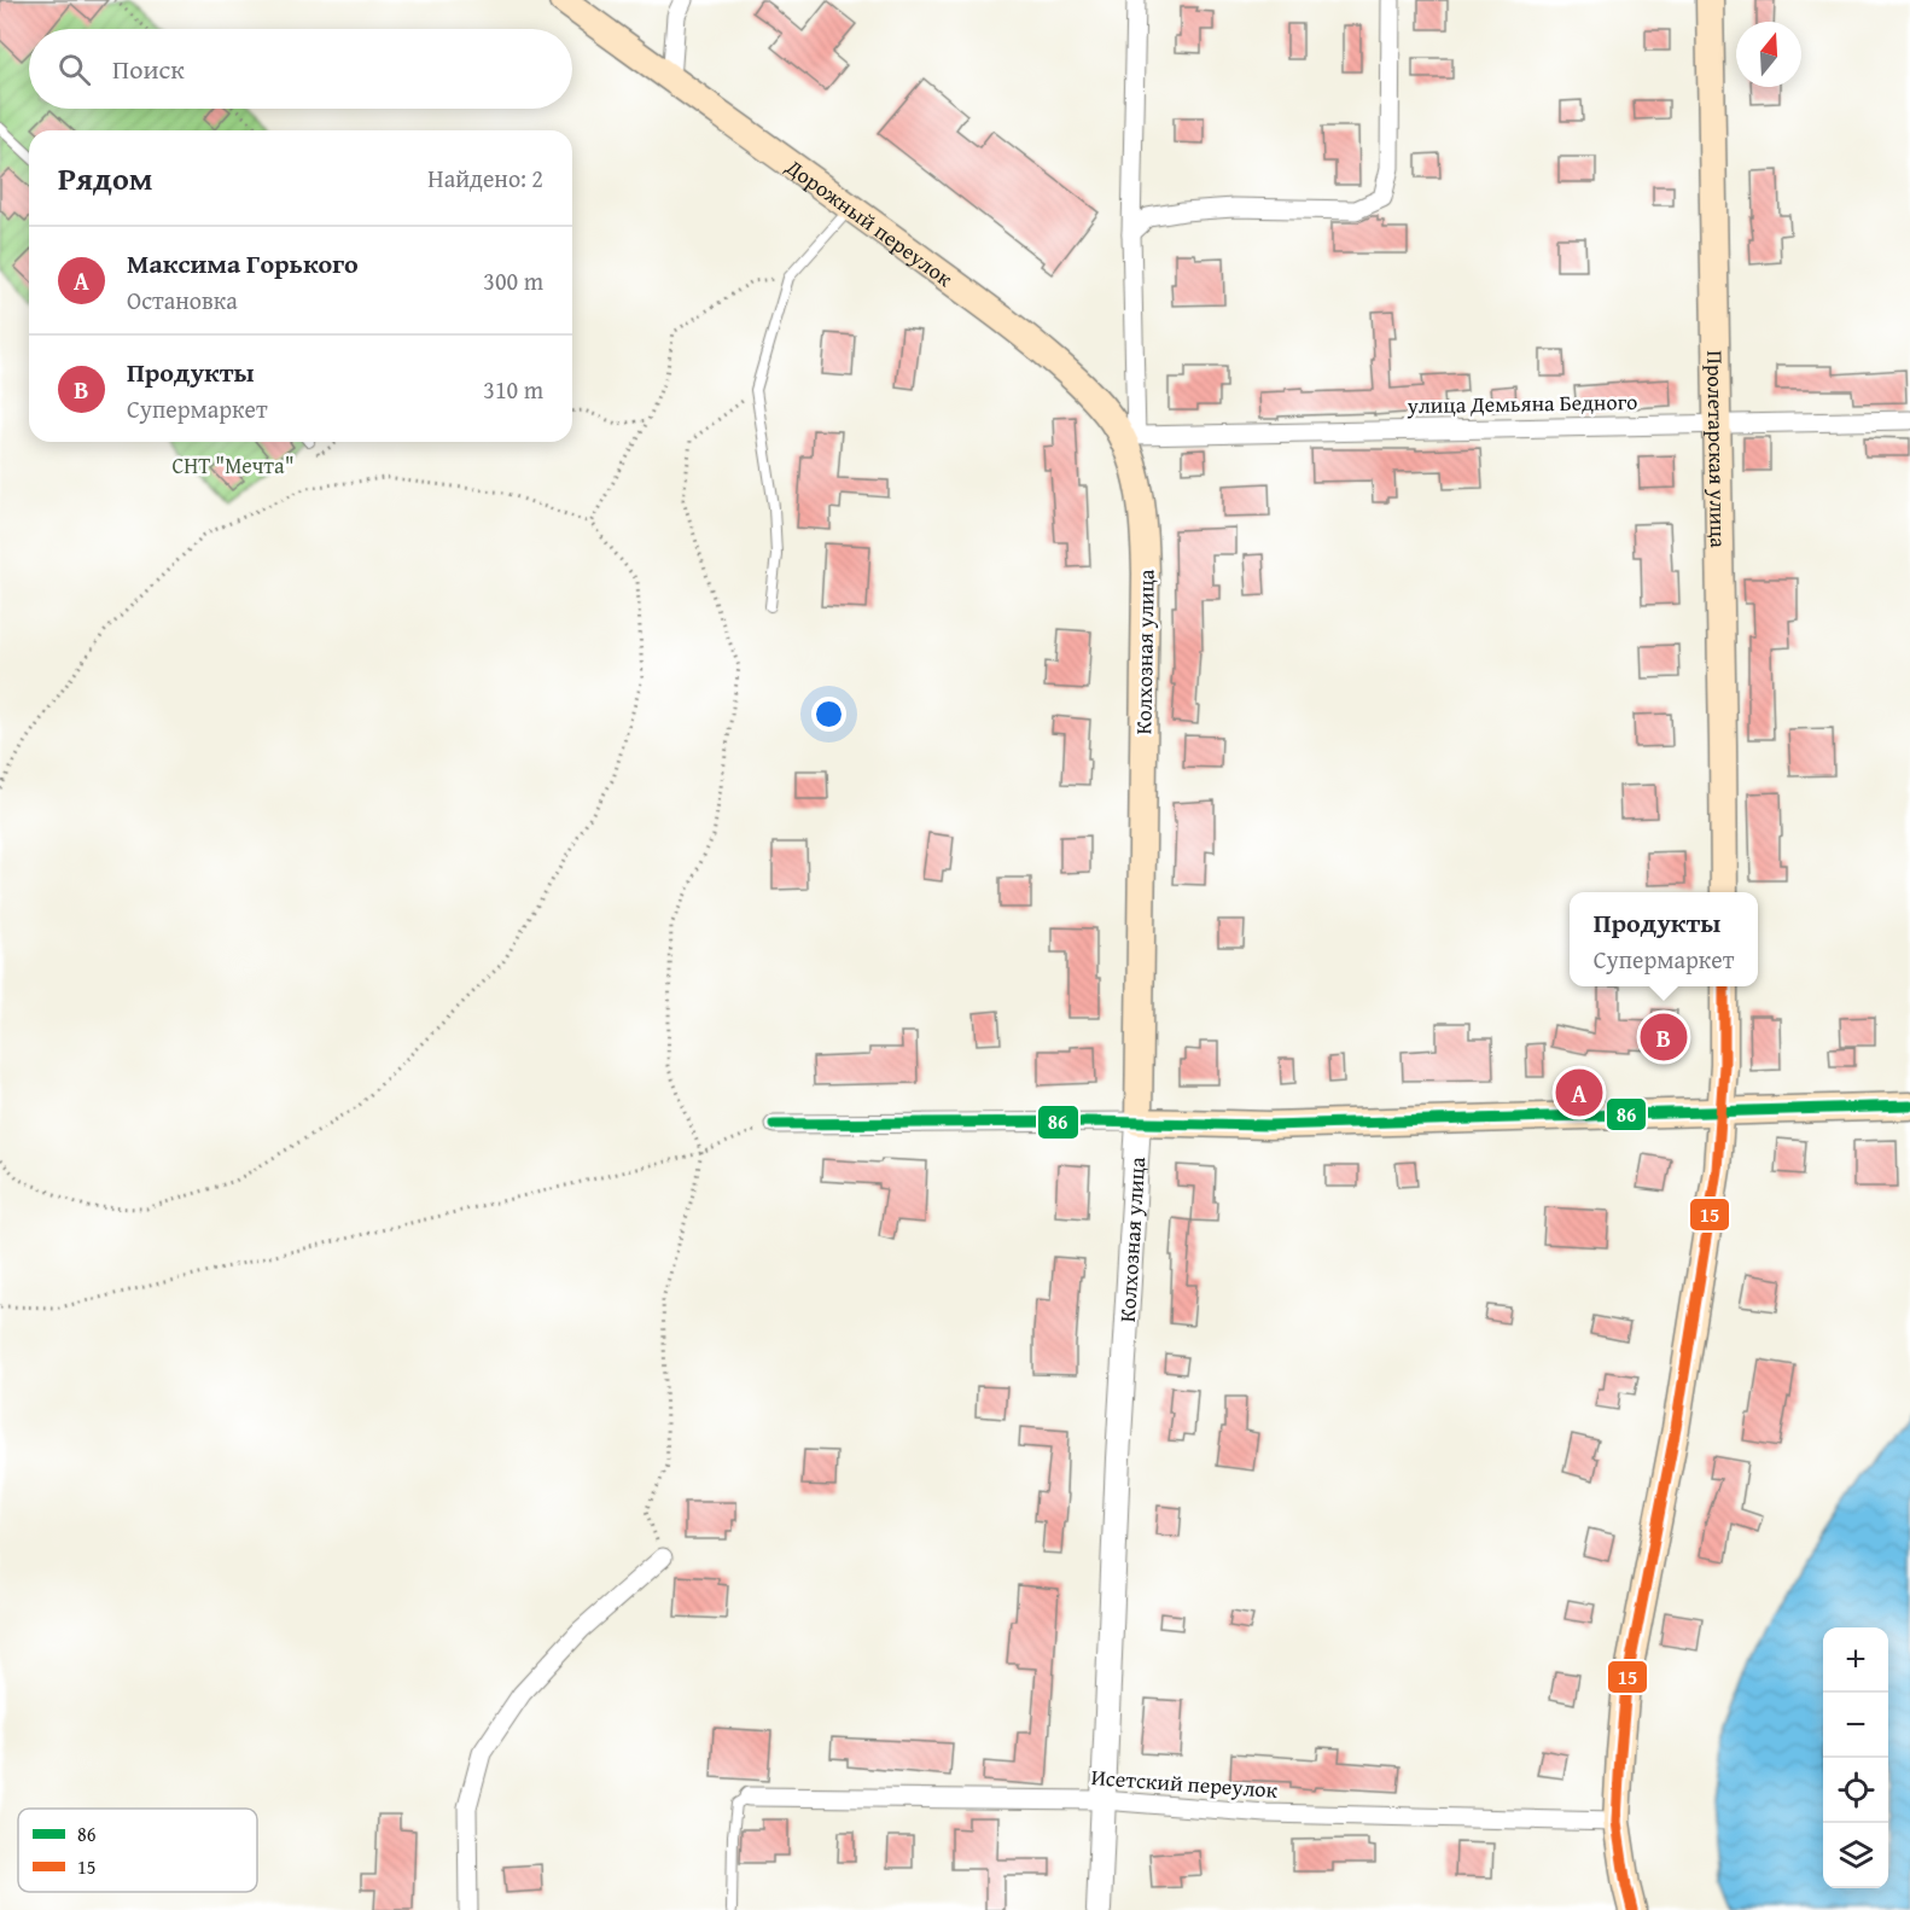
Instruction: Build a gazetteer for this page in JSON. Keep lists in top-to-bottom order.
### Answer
{
  "streets": {
    "main road": ["Дорожный переулок", "Пролетарская улица", "Колхозная улица"],
    "street": ["улица Демьяна Бедного", "Исетский переулок"]
  },
  "crossings": [
    ["Дорожный переулок", "улица Демьяна Бедного"],
    ["Дорожный переулок", "Колхозная улица"],
    ["улица Демьяна Бедного", "Пролетарская улица"],
    ["Колхозная улица", "Исетский переулок"]
  ],
  "parks": ["СНТ \"Мечта\""],
  "lines": ["transit line 15", "transit line 86"],
  "legend": ["86", "15"],
  "north": "top",
  "page": {
    "search": "Поиск",
    "heading": ["Рядом", "Найдено: 2"],
    "list": [
      {
        "mark": "A",
        "name": "Максима Горького",
        "note": "Остановка",
        "value": "300 m"
      },
      {
        "mark": "B",
        "name": "Продукты",
        "note": "Супермаркет",
        "value": "310 m"
      }
    ],
    "popup": ["Продукты", "Супермаркет"],
    "pins": ["B", "A"],
    "map_buttons": ["+", "−"]
  }
}
